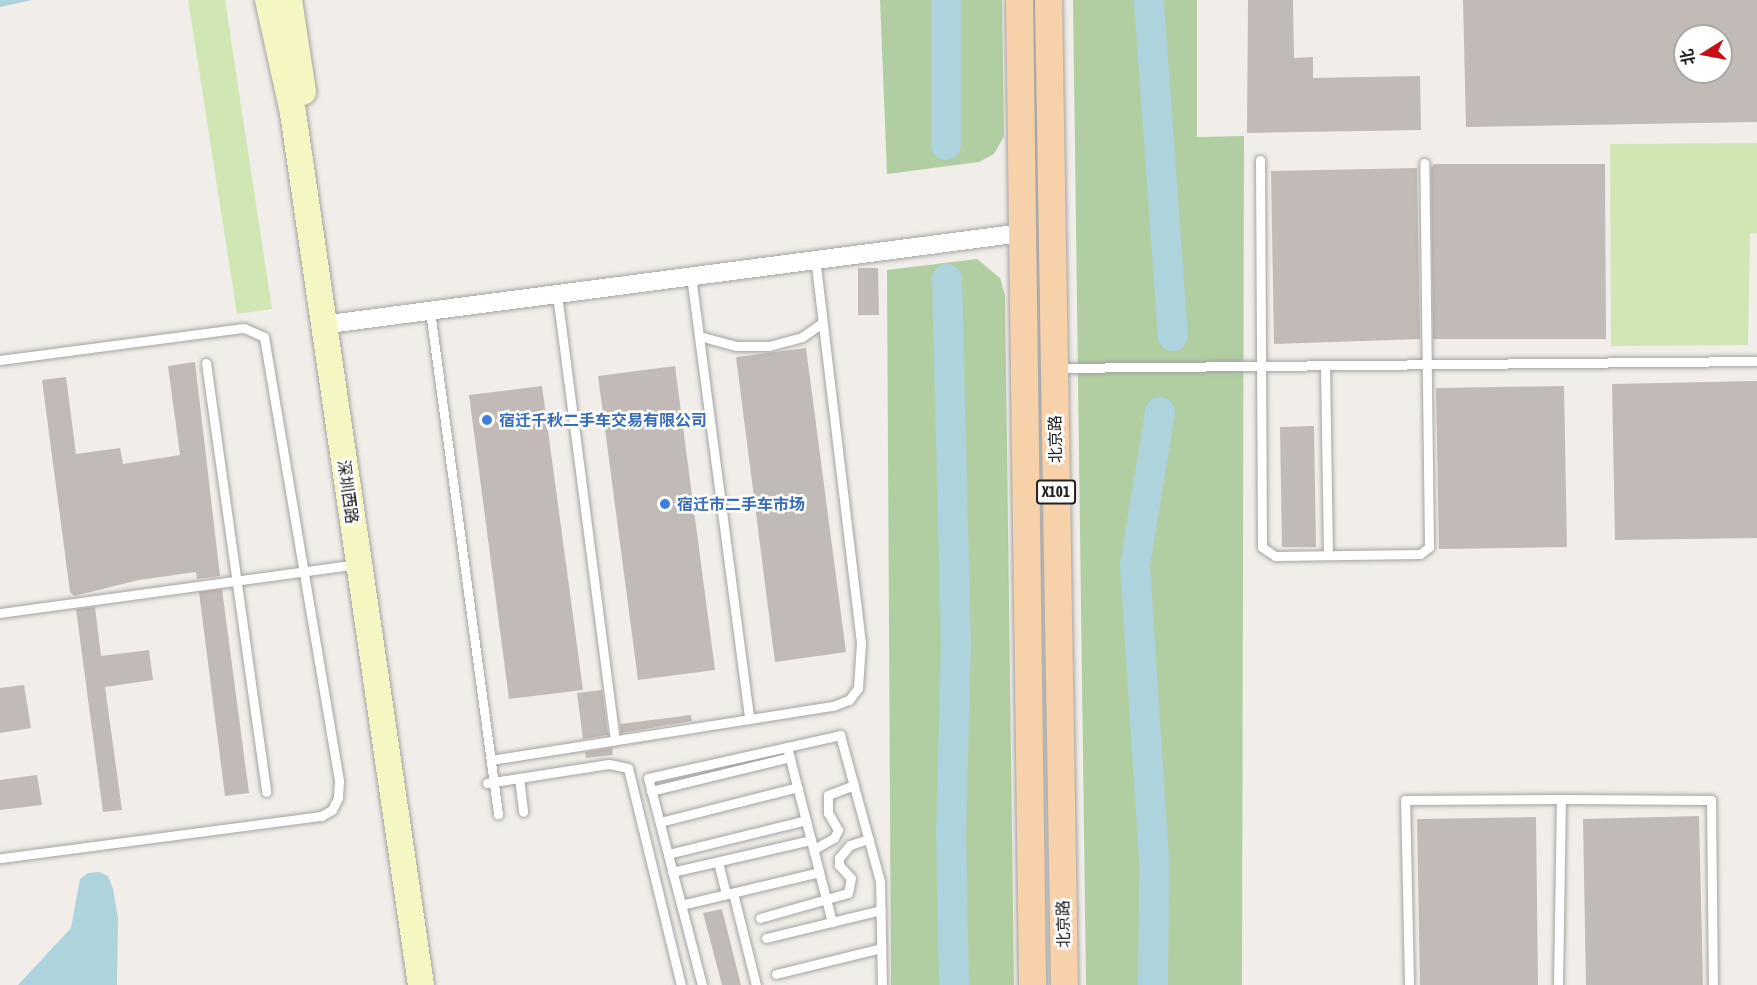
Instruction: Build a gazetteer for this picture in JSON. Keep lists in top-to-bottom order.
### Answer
{
  "streets": {
    "main road": ["北京路", "X101"],
    "street": ["深圳西路"]
  },
  "places": ["宿迁千秋二手车交易有限公司", "宿迁市二手车市场"],
  "north": "left"
}
